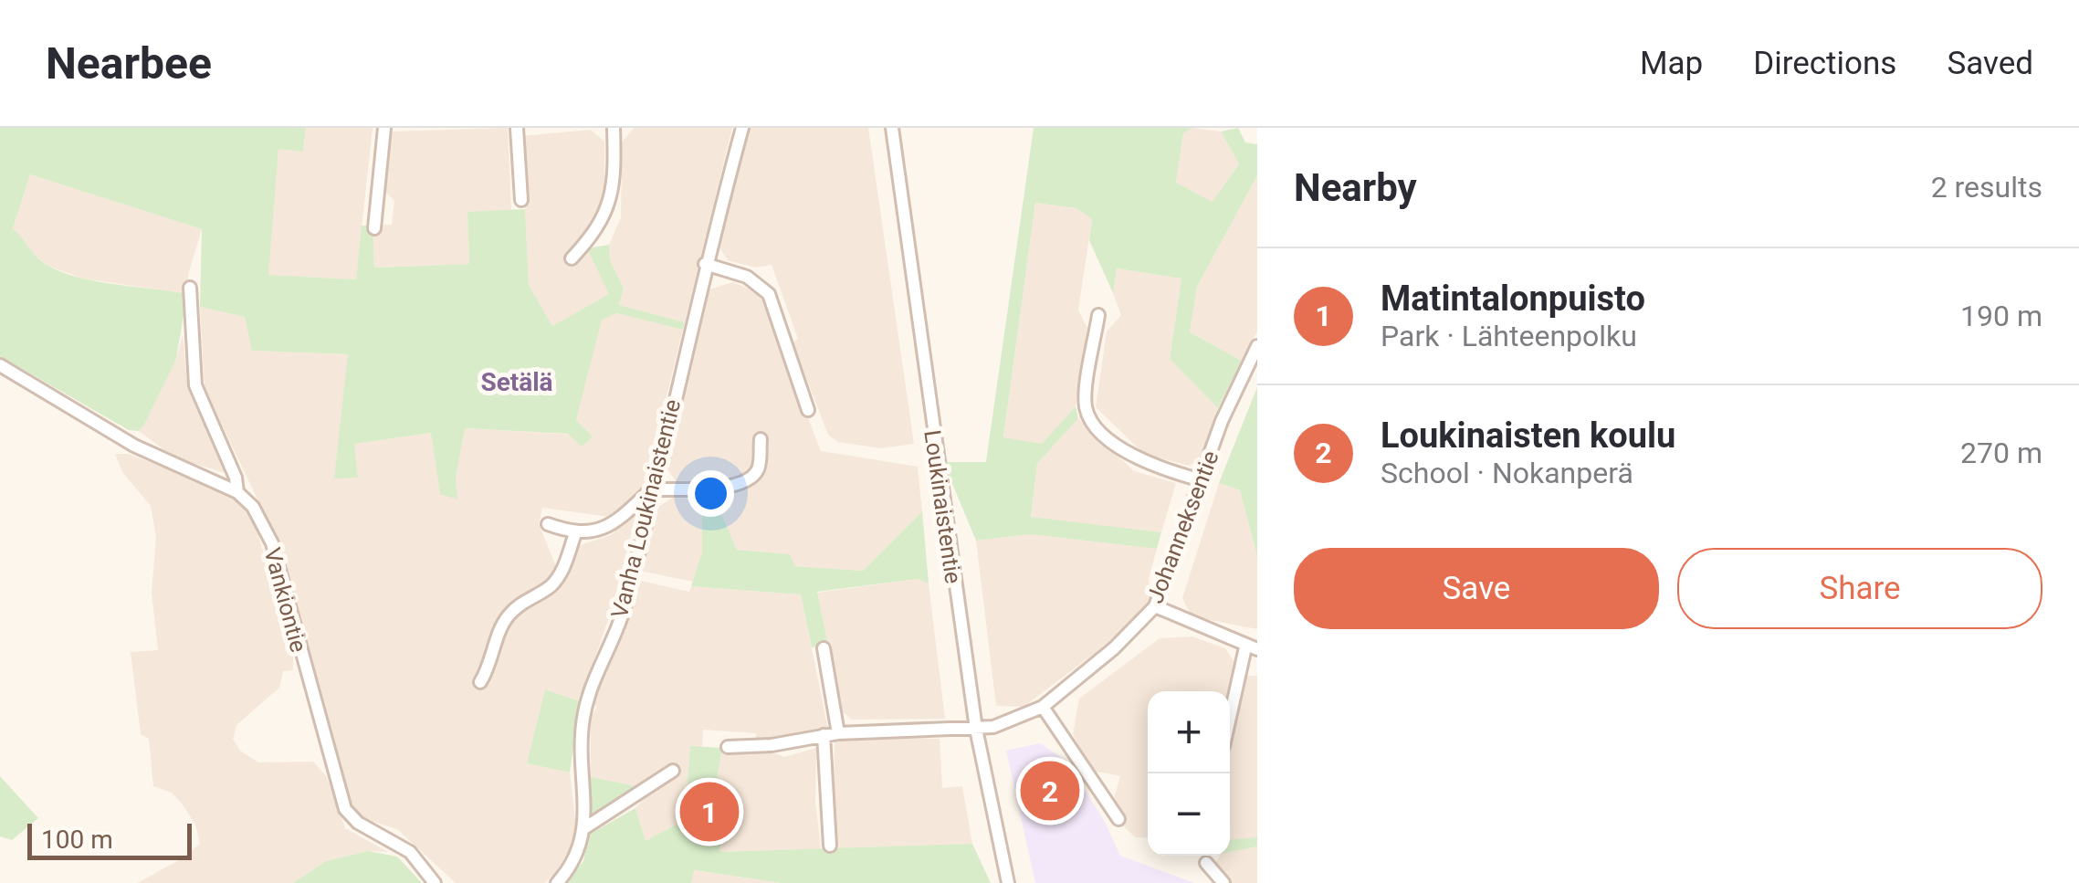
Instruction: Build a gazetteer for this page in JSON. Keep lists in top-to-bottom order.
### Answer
{
  "streets": {
    "street": [
      "Loukinaistentie",
      "Vanha Loukinaistentie",
      "Johanneksentie",
      "Vankiontie"
    ]
  },
  "crossings": [
    ["Loukinaistentie", "Johanneksentie"]
  ],
  "districts": ["Setälä"],
  "scale_bar": "100 m",
  "page": {
    "header": "Nearbee",
    "nav": ["Map", "Directions", "Saved"],
    "heading": ["Nearby", "2 results"],
    "list": [
      {
        "mark": "1",
        "name": "Matintalonpuisto",
        "note": "Park · Lähteenpolku",
        "value": "190 m"
      },
      {
        "mark": "2",
        "name": "Loukinaisten koulu",
        "note": "School · Nokanperä",
        "value": "270 m"
      }
    ],
    "buttons": ["Save", "Share"],
    "map_buttons": ["+", "−"],
    "pins": ["2", "1"],
    "scale": "100 m"
  }
}
